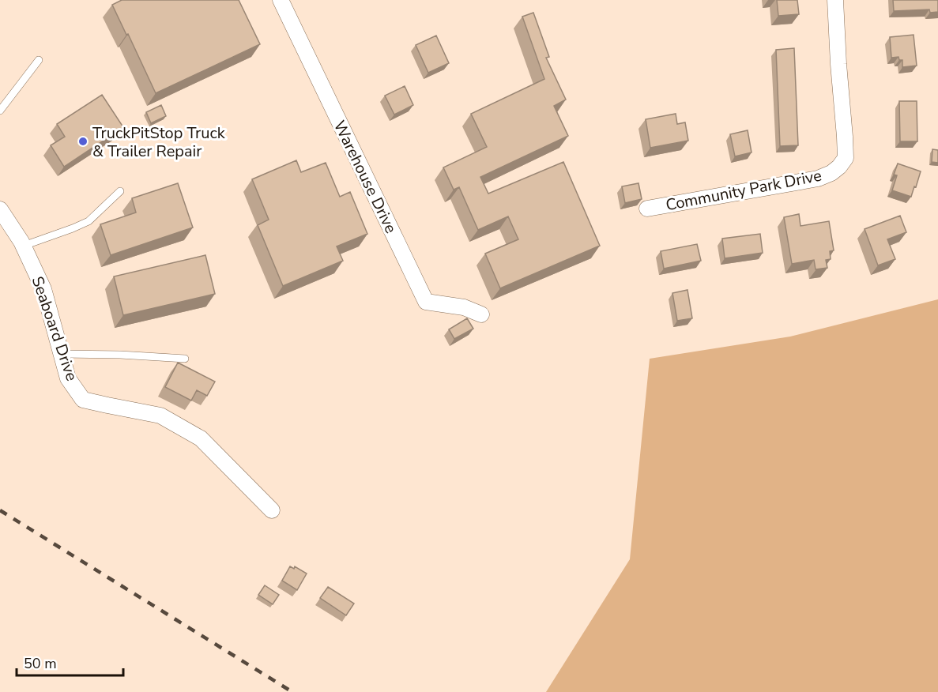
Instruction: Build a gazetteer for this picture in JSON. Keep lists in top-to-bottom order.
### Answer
{
  "streets": {
    "street": ["Warehouse Drive", "Community Park Drive", "Seaboard Drive"]
  },
  "places": ["TruckPitStop Truck & Trailer Repair"],
  "scale_bar": "50 m"
}
